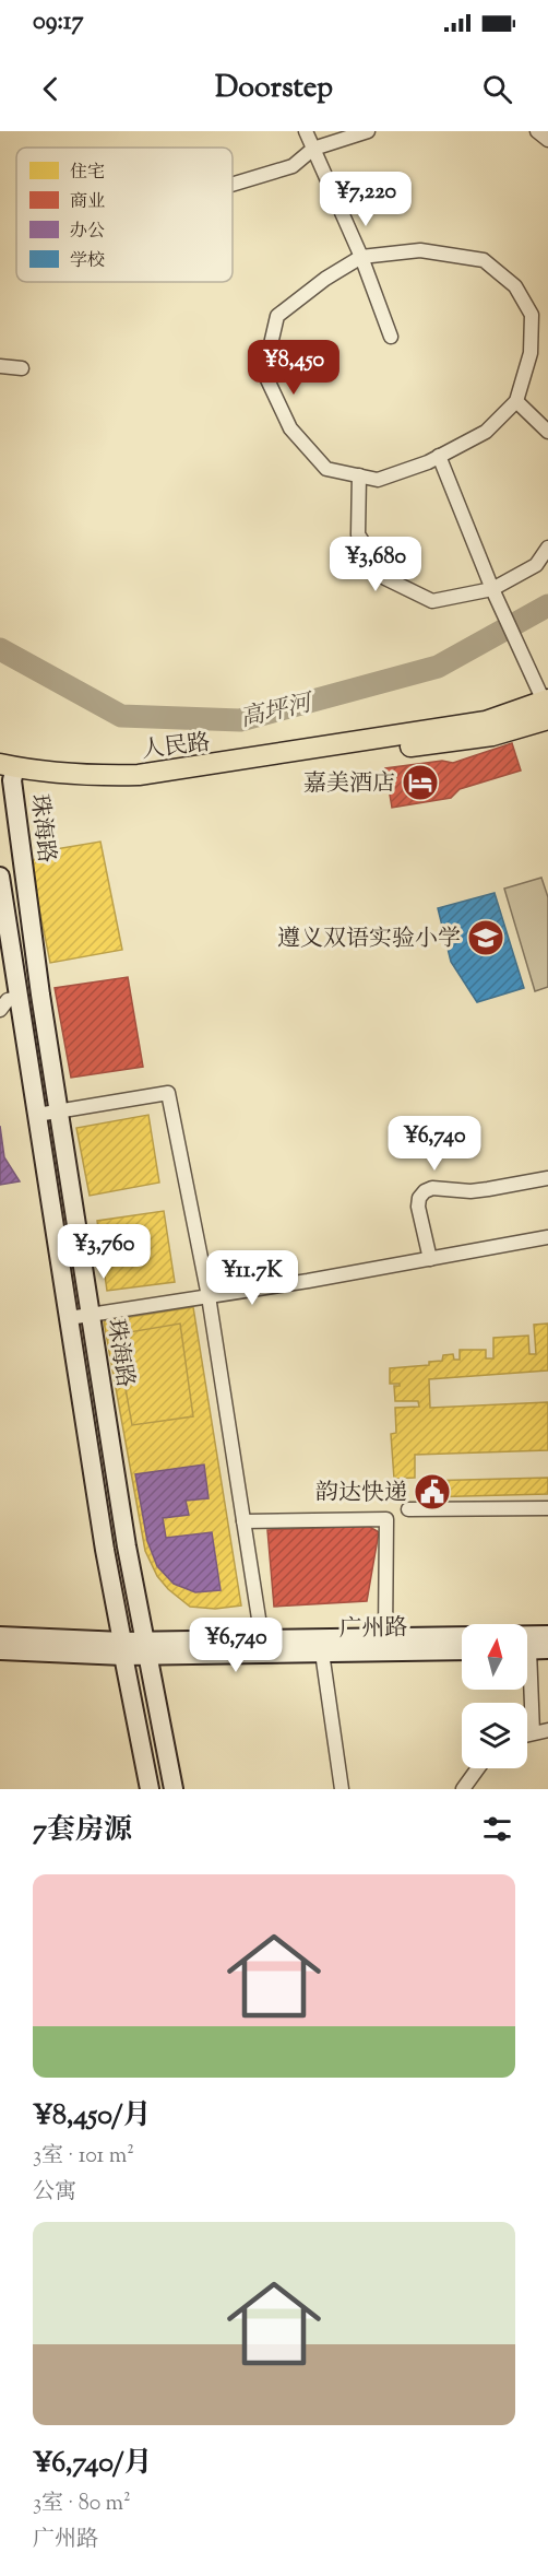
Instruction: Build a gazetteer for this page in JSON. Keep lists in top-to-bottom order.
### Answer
{
  "streets": {
    "main road": ["人民路"],
    "street": ["珠海路", "广州路"]
  },
  "crossings": [
    ["人民路", "珠海路"],
    ["珠海路", "广州路"]
  ],
  "water": ["高坪河"],
  "places": {
    "hotel": ["嘉美酒店"],
    "school or university": ["遵义双语实验小学"],
    "public building": ["韵达快递"]
  },
  "legend": [
    "住宅",
    "商业",
    "办公",
    "学校"
  ],
  "north": "top",
  "page": {
    "status": "09:17",
    "header": "Doorstep",
    "price": [
      "¥7,220",
      "¥8,450",
      "¥3,680",
      "¥6,740",
      "¥3,760",
      "¥11.7K",
      "¥6,740"
    ],
    "heading": "7套房源",
    "list": [
      {
        "name": "¥8,450/月",
        "note": "3室 · 101 m² · 公寓"
      },
      {
        "name": "¥6,740/月",
        "note": "3室 · 80 m² · 广州路"
      }
    ]
  }
}
